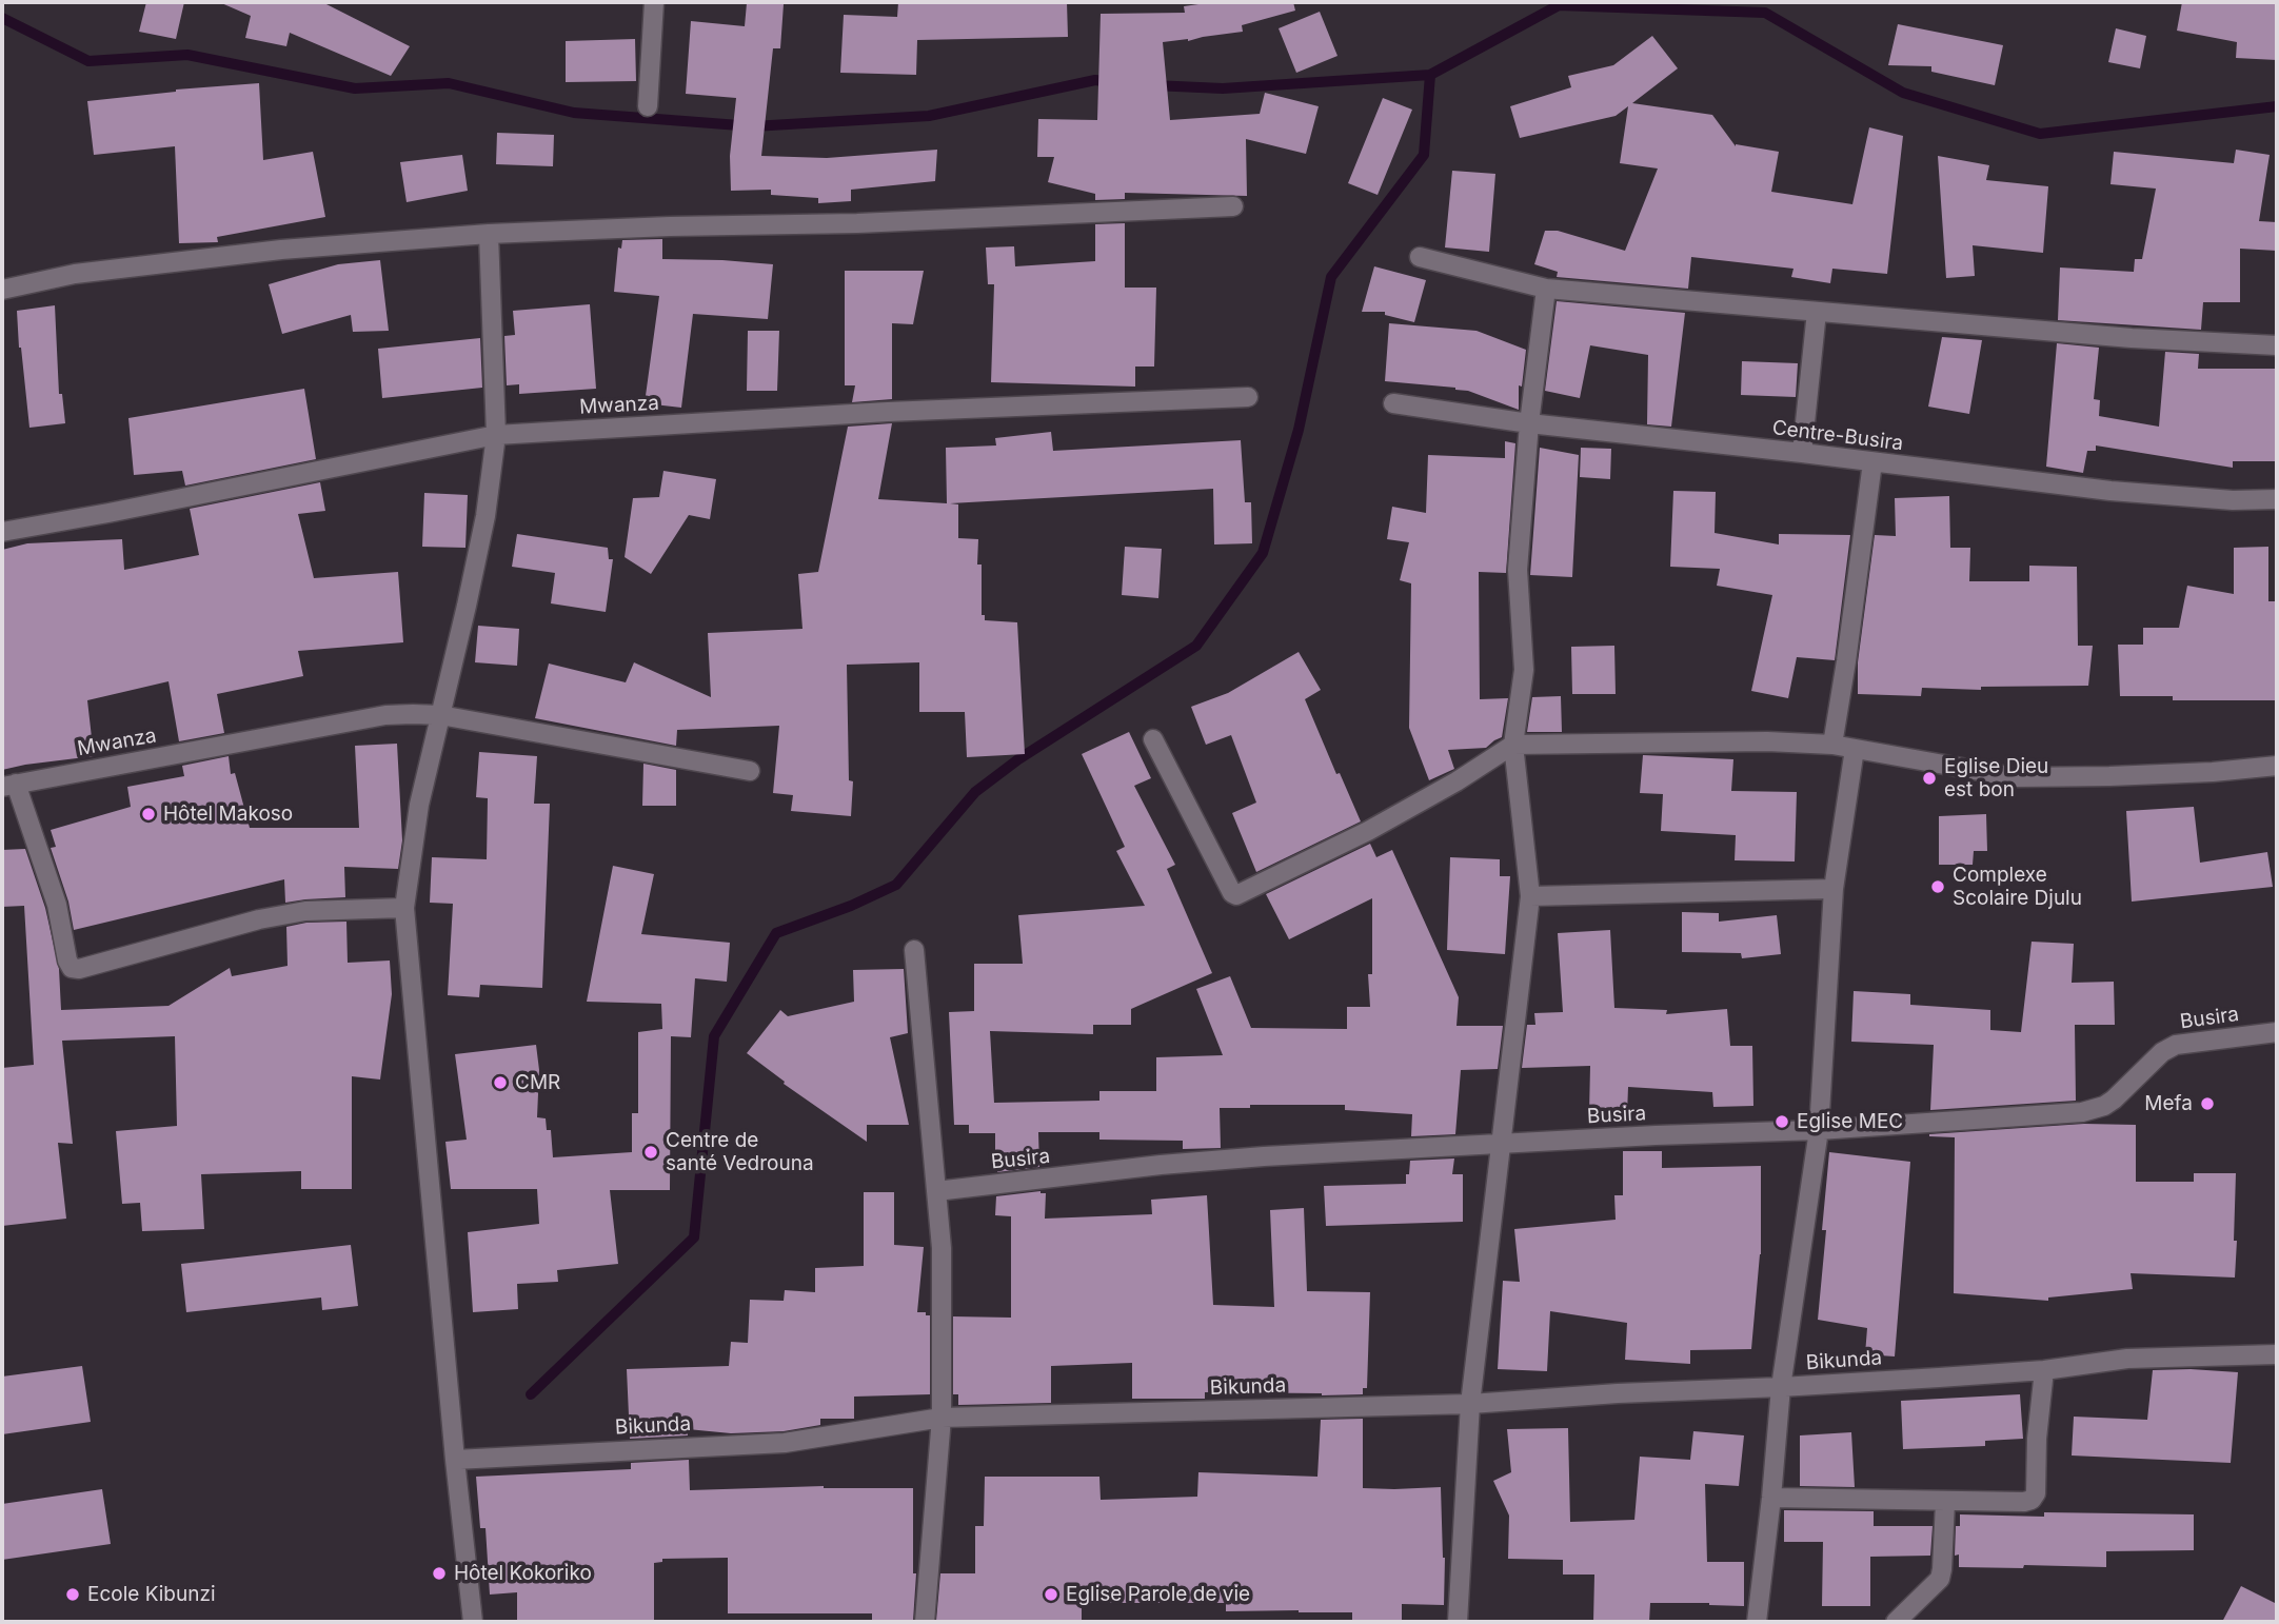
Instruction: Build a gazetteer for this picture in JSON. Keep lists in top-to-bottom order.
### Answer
{
  "streets": {
    "street": [
      "Mwanza",
      "Centre-Busira",
      "Busira",
      "Bikunda"
    ]
  },
  "places": [
    "Eglise Dieu est bon",
    "Hôtel Makoso",
    "Complexe Scolaire Djulu",
    "CMR",
    "Mefa",
    "Eglise MEC",
    "Centre de santé Vedrouna",
    "Hôtel Kokoriko",
    "Ecole Kibunzi",
    "Eglise Parole de vie"
  ]
}
